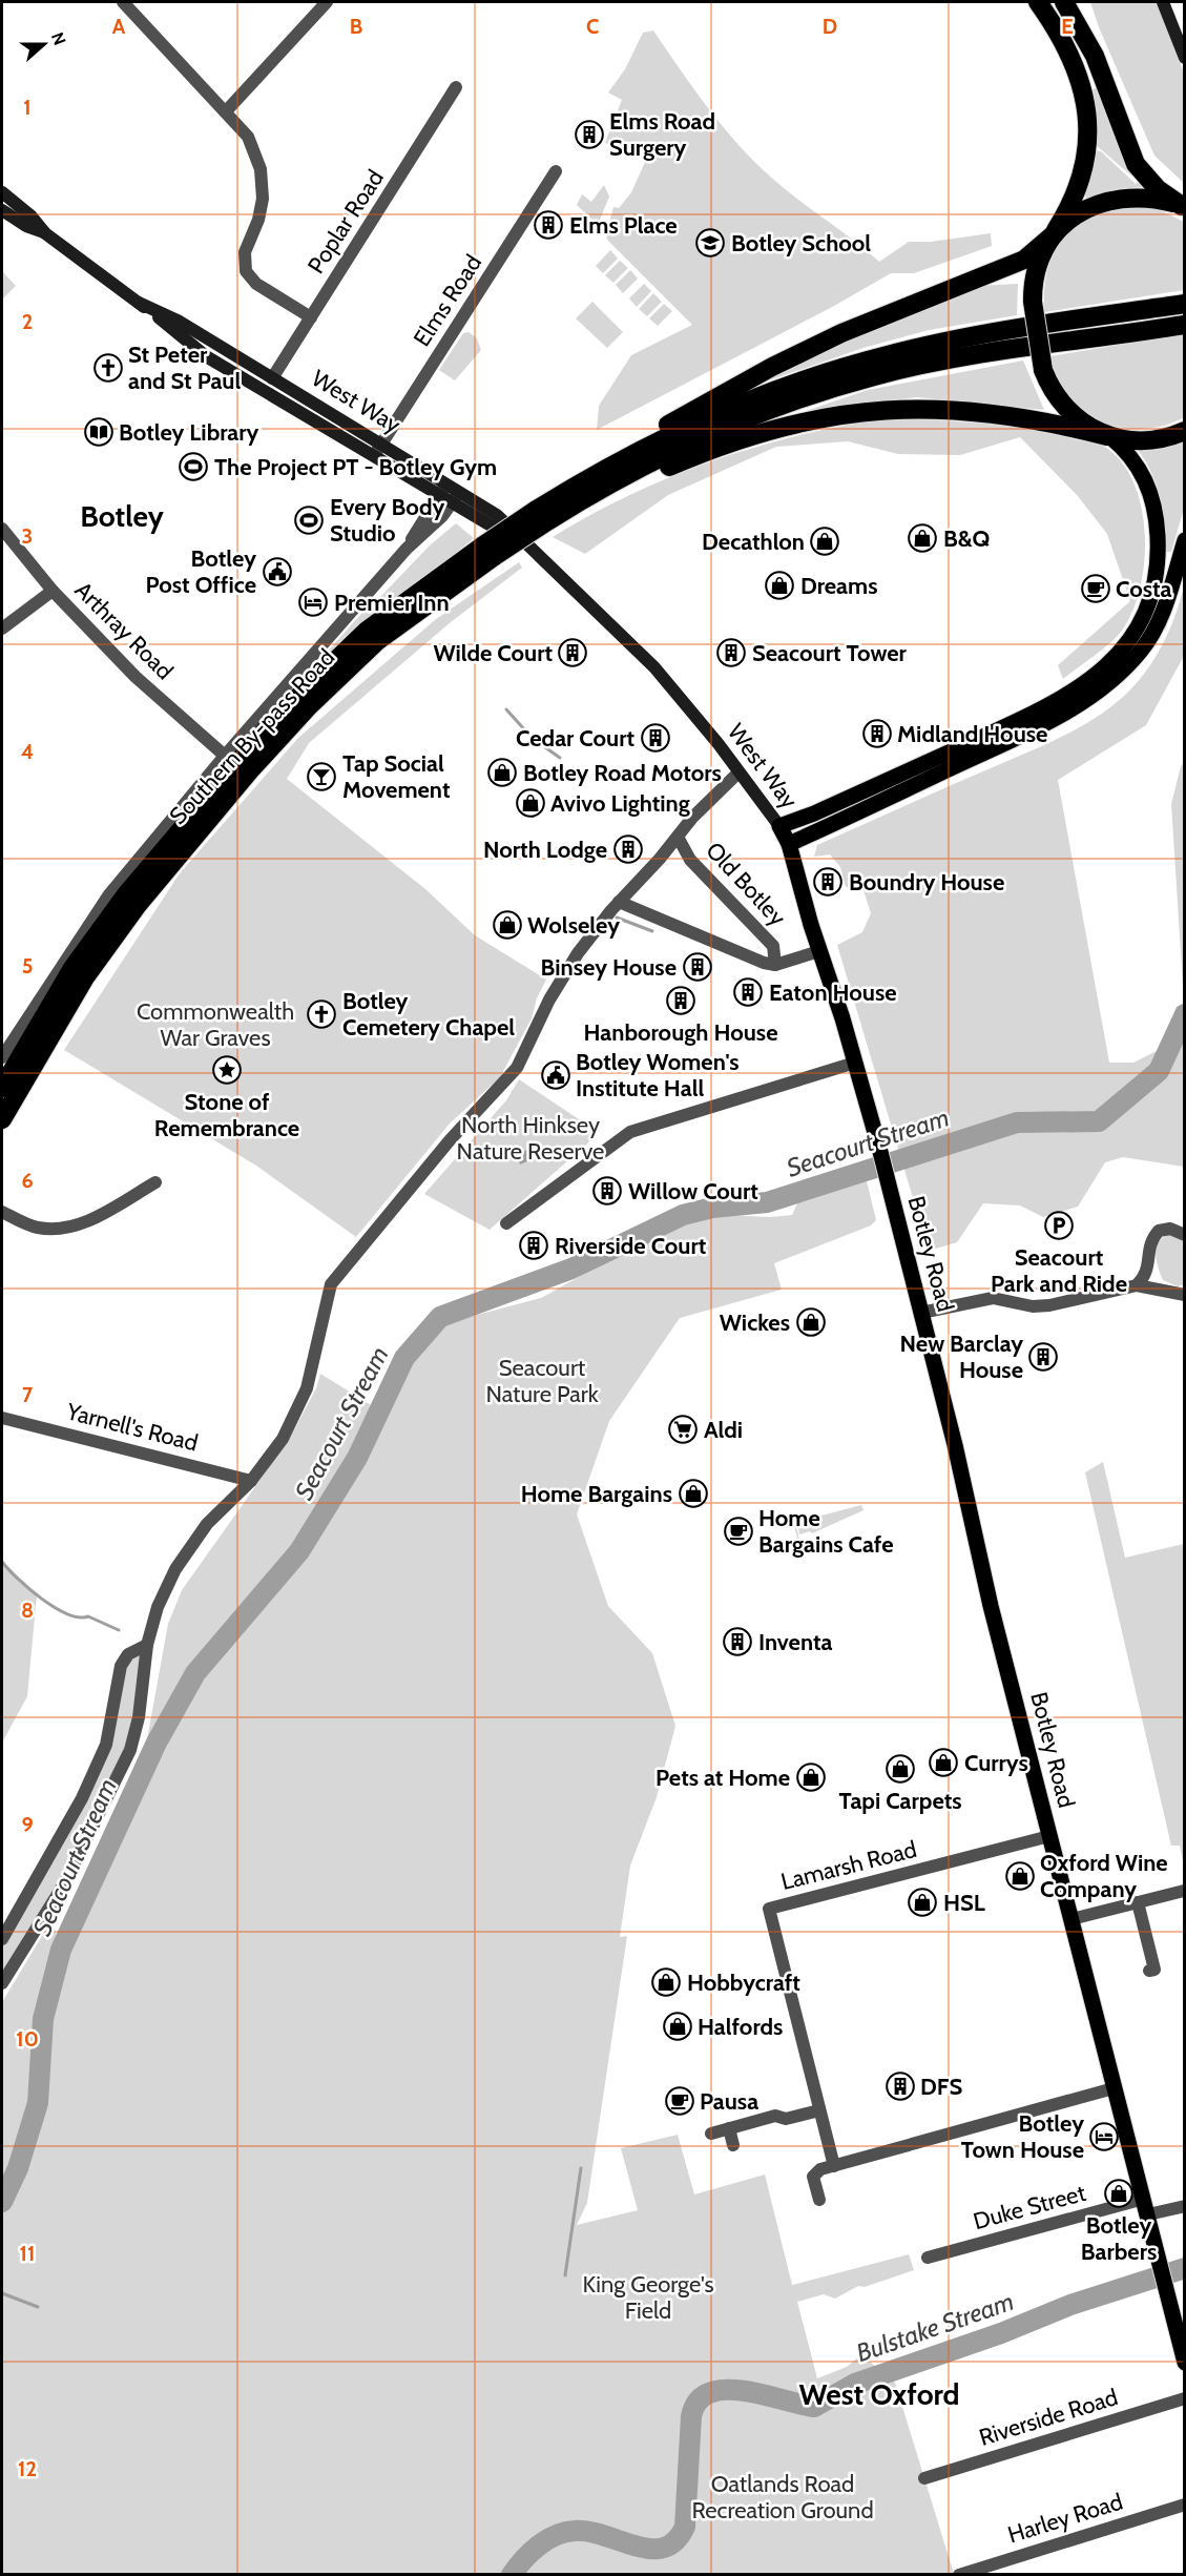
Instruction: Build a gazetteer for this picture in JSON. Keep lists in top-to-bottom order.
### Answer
{
  "streets": {
    "highway": ["Southern By-pass Road"],
    "main road": ["West Way", "Botley Road"],
    "street": [
      "Poplar Road",
      "Elms Road",
      "Arthray Road",
      "Old Botley",
      "Yarnell's Road",
      "Lamarsh Road",
      "Duke Street",
      "Riverside Road",
      "Harley Road"
    ]
  },
  "crossings": [
    ["Poplar Road", "West Way"],
    ["Elms Road", "West Way"],
    ["West Way", "Botley Road"],
    ["Botley Road", "Lamarsh Road"],
    ["Botley Road", "Duke Street"]
  ],
  "districts": ["Botley", "West Oxford"],
  "water": ["Seacourt Stream", "Bulstake Stream"],
  "parks": [
    "Commonwealth War Graves",
    "North Hinksey Nature Reserve",
    "Seacourt Nature Park",
    "King George's Field",
    "Oatlands Road Recreation Ground"
  ],
  "places": {
    "building": [
      "Elms Road Surgery",
      "Elms Place",
      "Wilde Court",
      "Seacourt Tower",
      "Midland House",
      "Cedar Court",
      "North Lodge",
      "Boundry House",
      "Binsey House",
      "Eaton House",
      "Hanborough House",
      "Willow Court",
      "Riverside Court",
      "New Barclay House",
      "Inventa",
      "DFS"
    ],
    "school or university": ["Botley School"],
    "church": ["St Peter and St Paul", "Botley Cemetery Chapel"],
    "library": ["Botley Library"],
    "sports": ["The Project PT - Botley Gym", "Every Body Studio"],
    "shop": [
      "B&Q",
      "Decathlon",
      "Dreams",
      "Botley Road Motors",
      "Avivo Lighting",
      "Wolseley",
      "Wickes",
      "Home Bargains",
      "Currys",
      "Tapi Carpets",
      "Pets at Home",
      "Oxford Wine Company",
      "HSL",
      "Hobbycraft",
      "Halfords",
      "Botley Barbers"
    ],
    "public building": ["Botley Post Office", "Botley Women's Institute Hall"],
    "cafe": ["Costa", "Home Bargains Cafe", "Pausa"],
    "hotel": ["Premier Inn", "Botley Town House"],
    "bar": ["Tap Social Movement"],
    "place": ["Stone of Remembrance"],
    "parking": ["Seacourt Park and Ride"],
    "supermarket": ["Aldi"]
  },
  "north": "right",
  "grid": {
    "columns": [
      "A",
      "B",
      "C",
      "D",
      "E"
    ],
    "rows": [
      "1",
      "2",
      "3",
      "4",
      "5",
      "6",
      "7",
      "8",
      "9",
      "10",
      "11",
      "12"
    ]
  }
}
